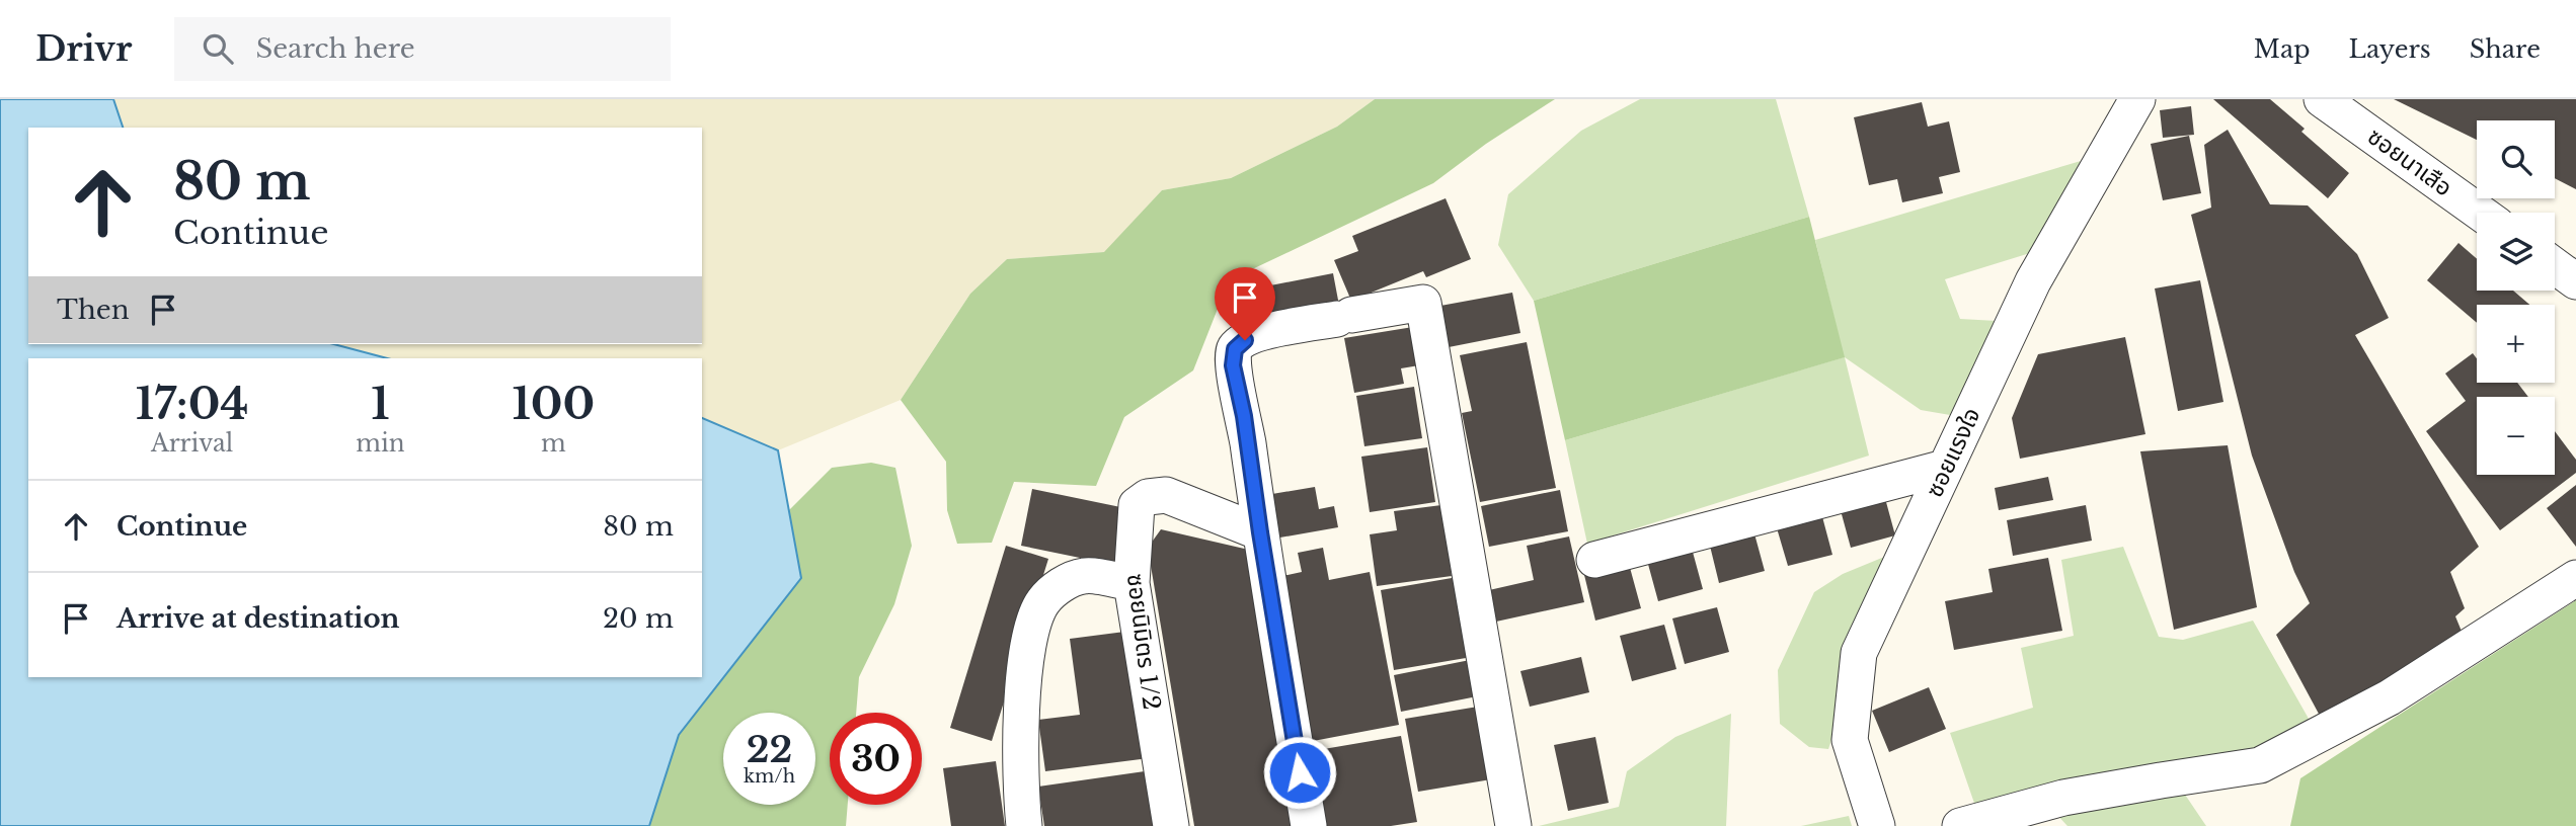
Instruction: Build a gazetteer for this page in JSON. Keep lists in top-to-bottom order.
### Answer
{
  "streets": {
    "street": ["ซอยนาเสือ", "ซอยแรงใจ", "ซอยนิมิตร 1/2"]
  },
  "page": {
    "header": "Drivr",
    "search": "Search here",
    "nav": ["Map", "Layers", "Share"],
    "map_buttons": ["+", "−"],
    "turn": ["80 m", "Continue"],
    "then": "Then",
    "eta": [
      "17:04",
      "Arrival",
      "1",
      "min",
      "100",
      "m"
    ],
    "list": [
      {
        "name": "Continue",
        "value": "80 m"
      },
      {
        "name": "Arrive at destination",
        "value": "20 m"
      }
    ],
    "speed": "22 km/h",
    "limit": "30"
  }
}
